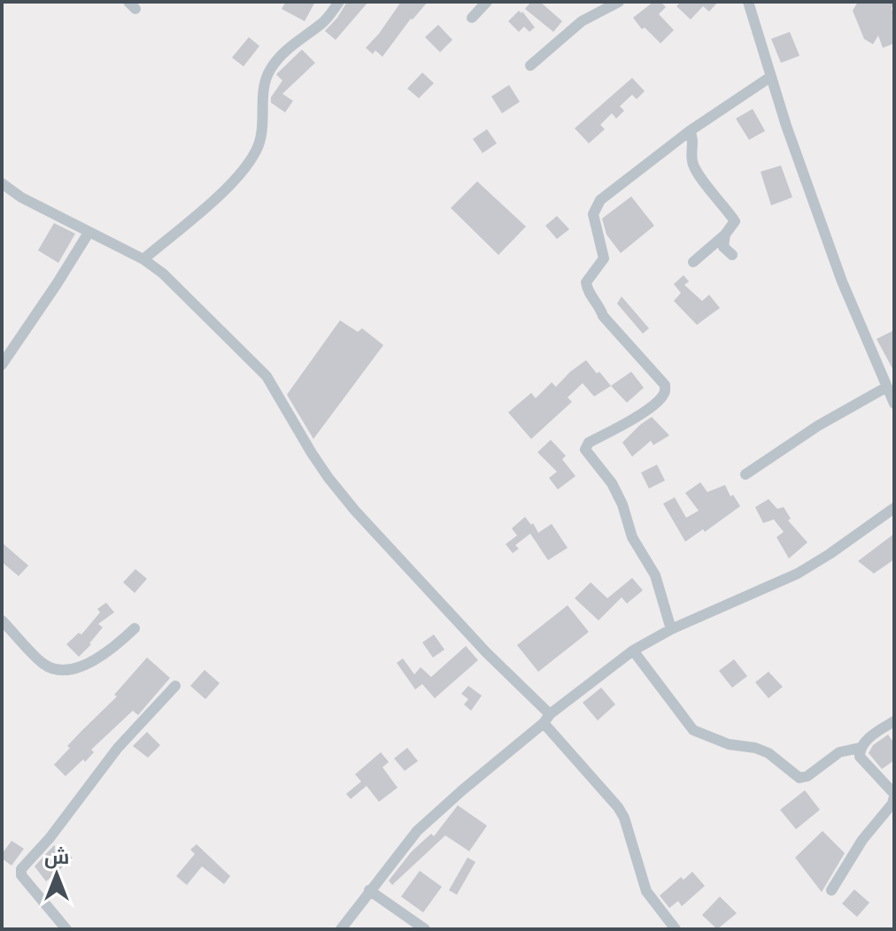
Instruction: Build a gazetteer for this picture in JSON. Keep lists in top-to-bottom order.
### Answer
{
  "north": "top"
}
